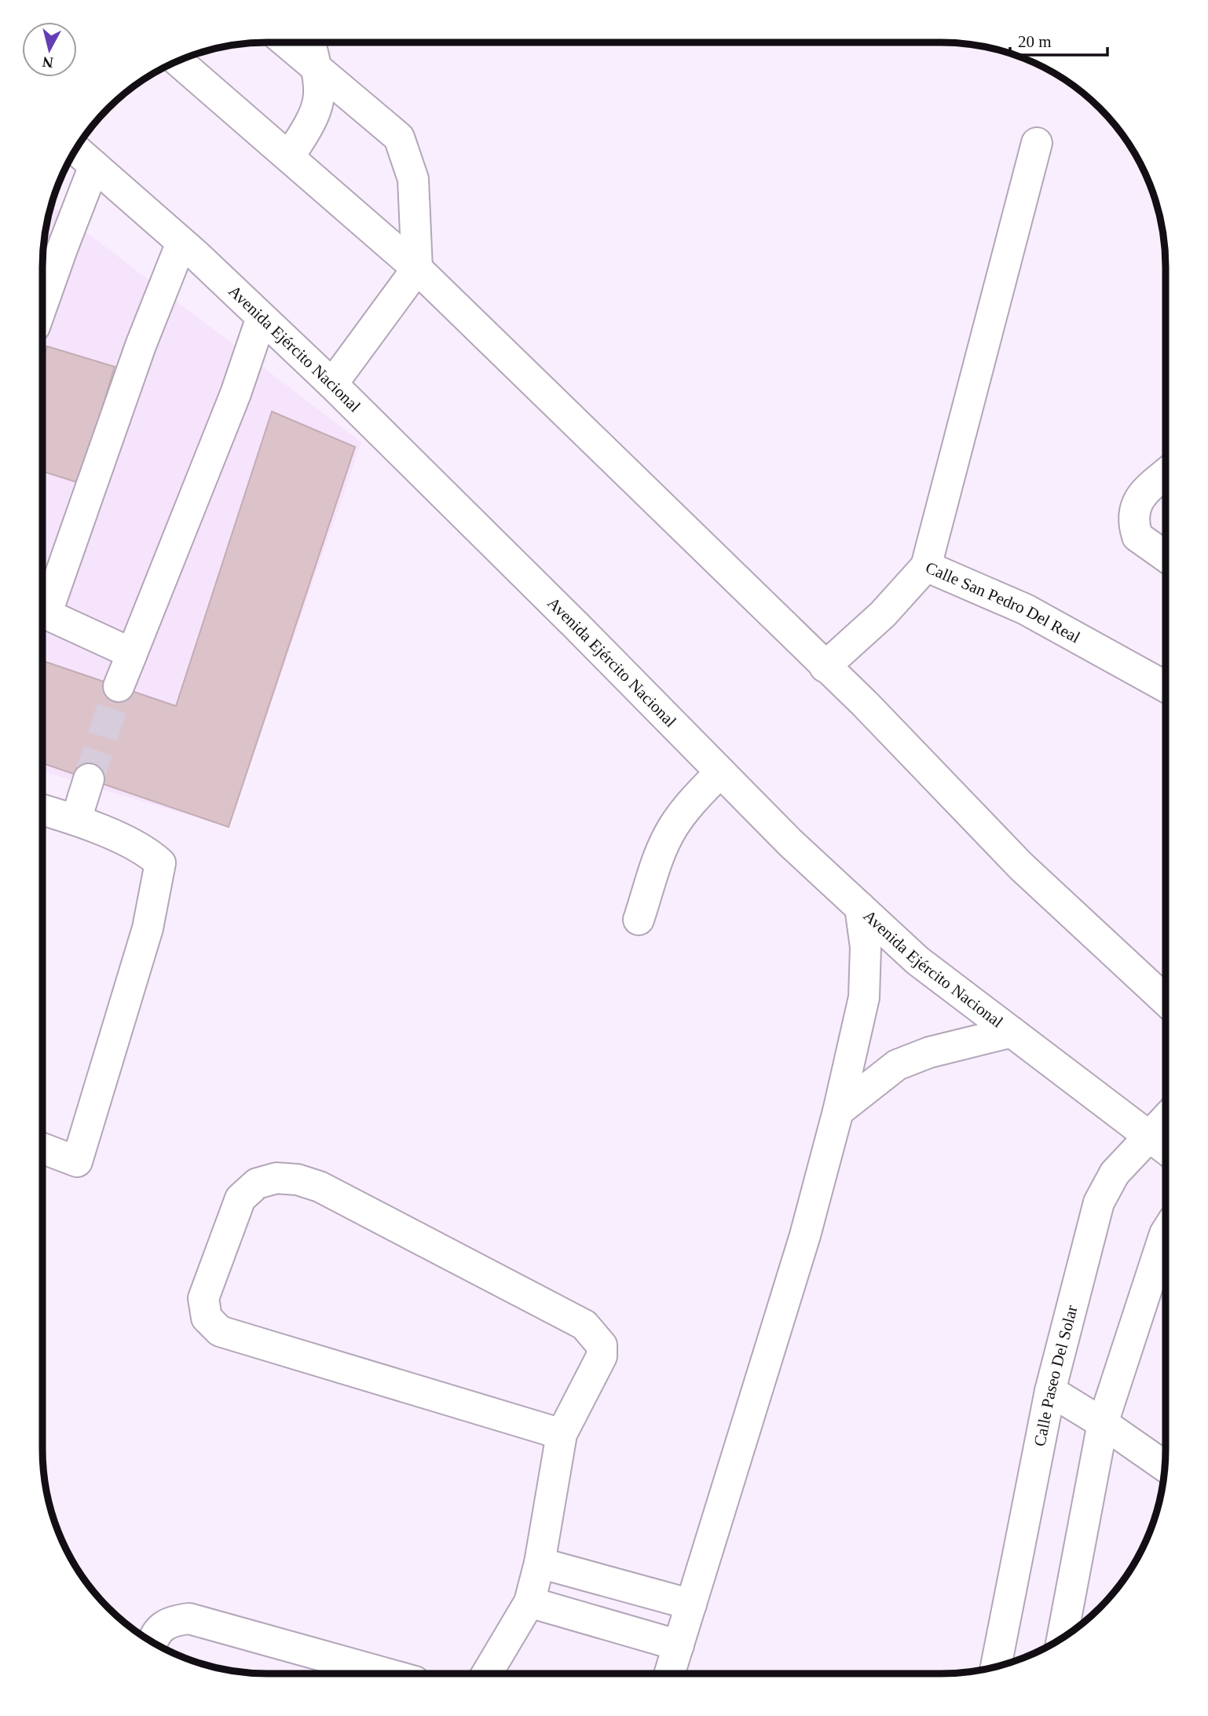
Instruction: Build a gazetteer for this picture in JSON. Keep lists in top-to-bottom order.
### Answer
{
  "streets": {
    "street": ["Avenida Ejército Nacional", "Calle San Pedro Del Real", "Calle Paseo Del Solar"]
  },
  "crossings": [
    ["Avenida Ejército Nacional", "Calle Paseo Del Solar"]
  ],
  "scale_bar": "20 m",
  "north": "bottom"
}
